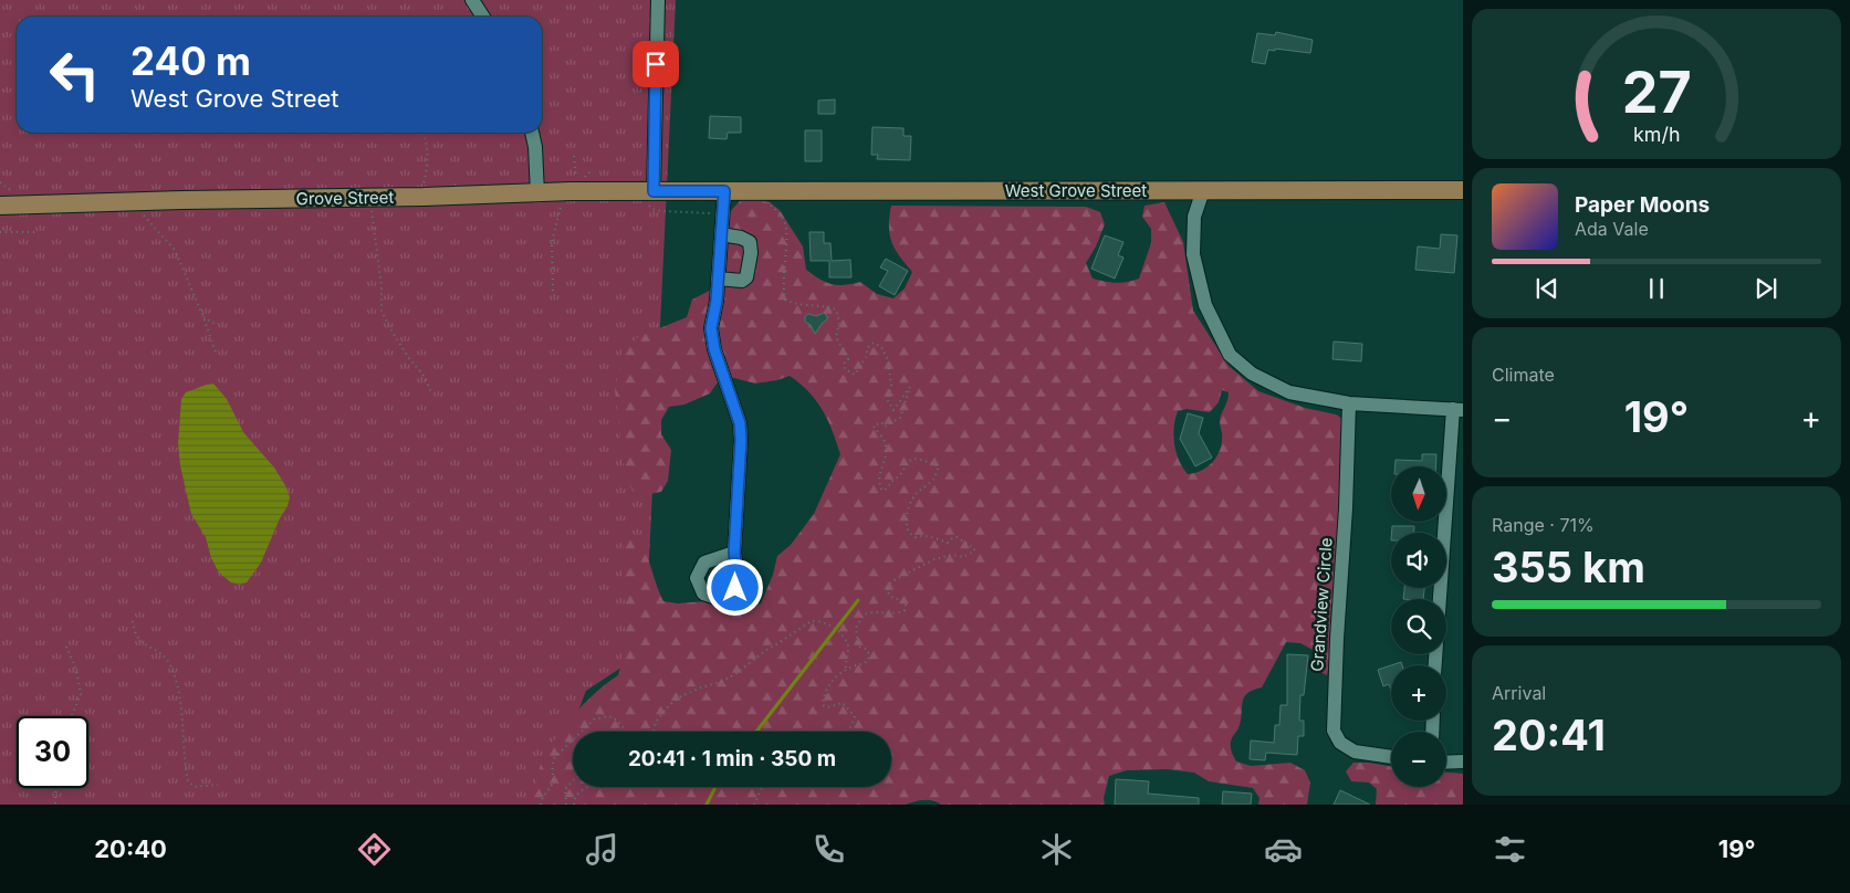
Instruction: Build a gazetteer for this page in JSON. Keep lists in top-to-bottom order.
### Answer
{
  "streets": {
    "main road": ["West Grove Street", "Grove Street"],
    "street": ["Grandview Circle"]
  },
  "crossings": [
    ["West Grove Street", "Grove Street"]
  ],
  "north": "bottom",
  "page": {
    "turn": ["240 m", "West Grove Street"],
    "song": ["Paper Moons", "Ada Vale"],
    "tile": [
      "Climate",
      ["Range · 71%", "355 km"],
      ["Arrival", "20:41"]
    ],
    "heat": ["−", "19°", "+"],
    "map_buttons": ["+", "−"],
    "limit": "30",
    "trip": "20:41 · 1 min · 350 m",
    "tabs": ["20:40", "19°"],
    "gauge": ["27", "km/h"]
  }
}
